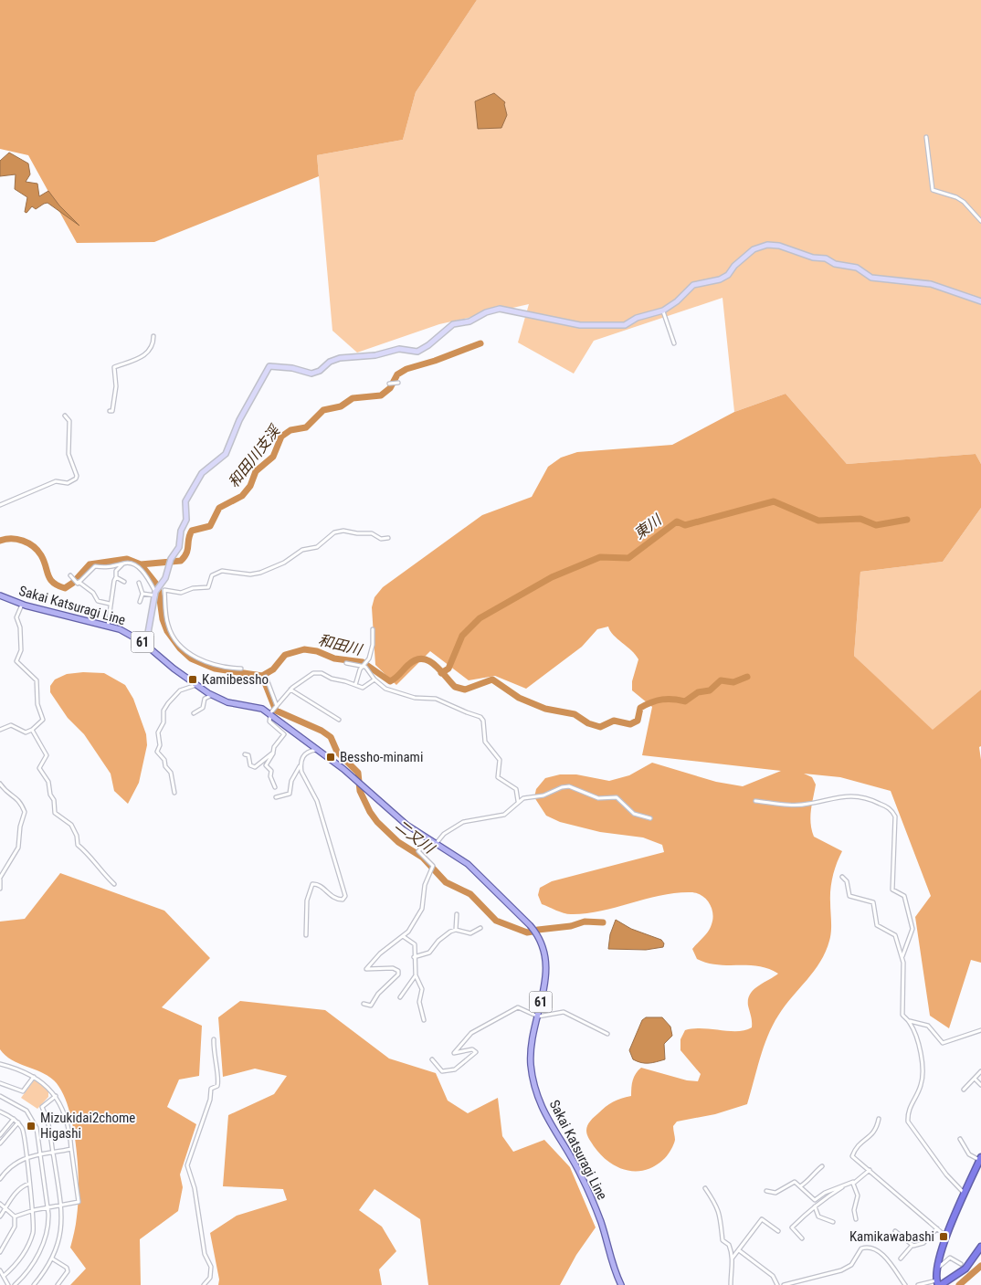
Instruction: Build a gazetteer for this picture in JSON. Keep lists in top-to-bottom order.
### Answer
{
  "streets": {
    "main road": ["Sakai Katsuragi Line", "61"]
  },
  "water": [
    "和田川支渓",
    "東川",
    "和田川",
    "二又川"
  ],
  "places": {
    "transit": [
      "Kamibessho",
      "Bessho-minami",
      "Mizukidai2chome Higashi",
      "Kamikawabashi"
    ]
  }
}
